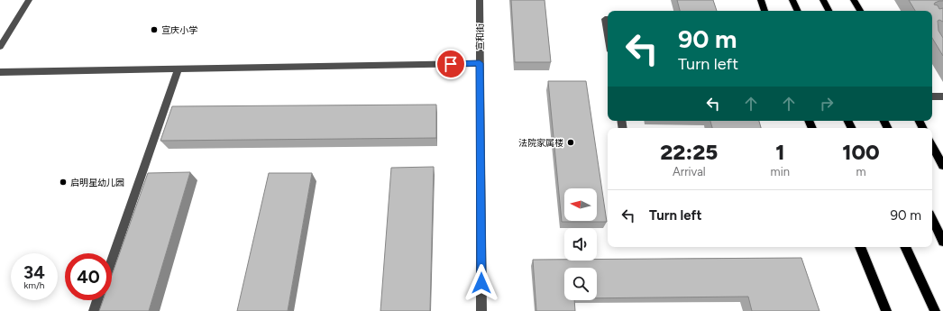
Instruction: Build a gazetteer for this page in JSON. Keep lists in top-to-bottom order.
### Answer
{
  "streets": {
    "street": ["宣和街"]
  },
  "places": ["宣庆小学", "法院家属楼", "启明星幼儿园"],
  "north": "left",
  "page": {
    "turn": ["90 m", "Turn left"],
    "eta": [
      "22:25",
      "Arrival",
      "1",
      "min",
      "100",
      "m"
    ],
    "list": [
      {
        "name": "Turn left",
        "value": "90 m"
      }
    ],
    "speed": "34 km/h",
    "limit": "40"
  }
}
